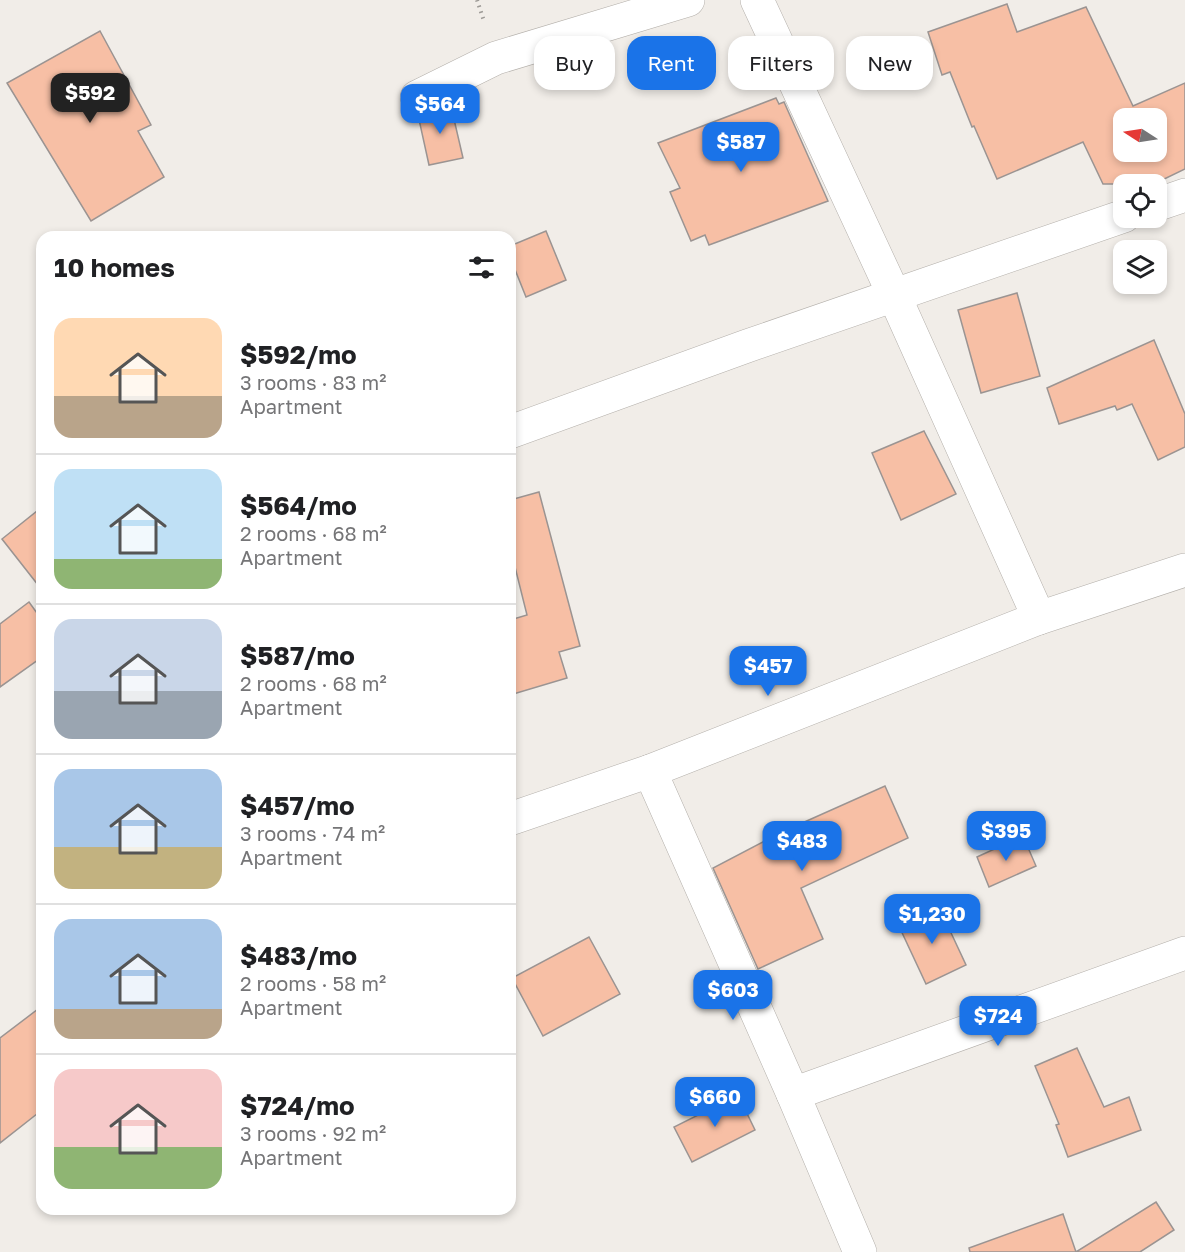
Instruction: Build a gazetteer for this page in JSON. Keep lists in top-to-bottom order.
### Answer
{
  "north": "left",
  "page": {
    "chip": [
      "Buy",
      "Rent",
      "Filters",
      "New"
    ],
    "price": [
      "$592",
      "$564",
      "$587",
      "$457",
      "$395",
      "$483",
      "$1,230",
      "$603",
      "$724",
      "$660"
    ],
    "heading": "10 homes",
    "list": [
      {
        "name": "$592/mo",
        "note": "3 rooms · 83 m² · Apartment"
      },
      {
        "name": "$564/mo",
        "note": "2 rooms · 68 m² · Apartment"
      },
      {
        "name": "$587/mo",
        "note": "2 rooms · 68 m² · Apartment"
      },
      {
        "name": "$457/mo",
        "note": "3 rooms · 74 m² · Apartment"
      },
      {
        "name": "$483/mo",
        "note": "2 rooms · 58 m² · Apartment"
      },
      {
        "name": "$724/mo",
        "note": "3 rooms · 92 m² · Apartment"
      }
    ]
  }
}
